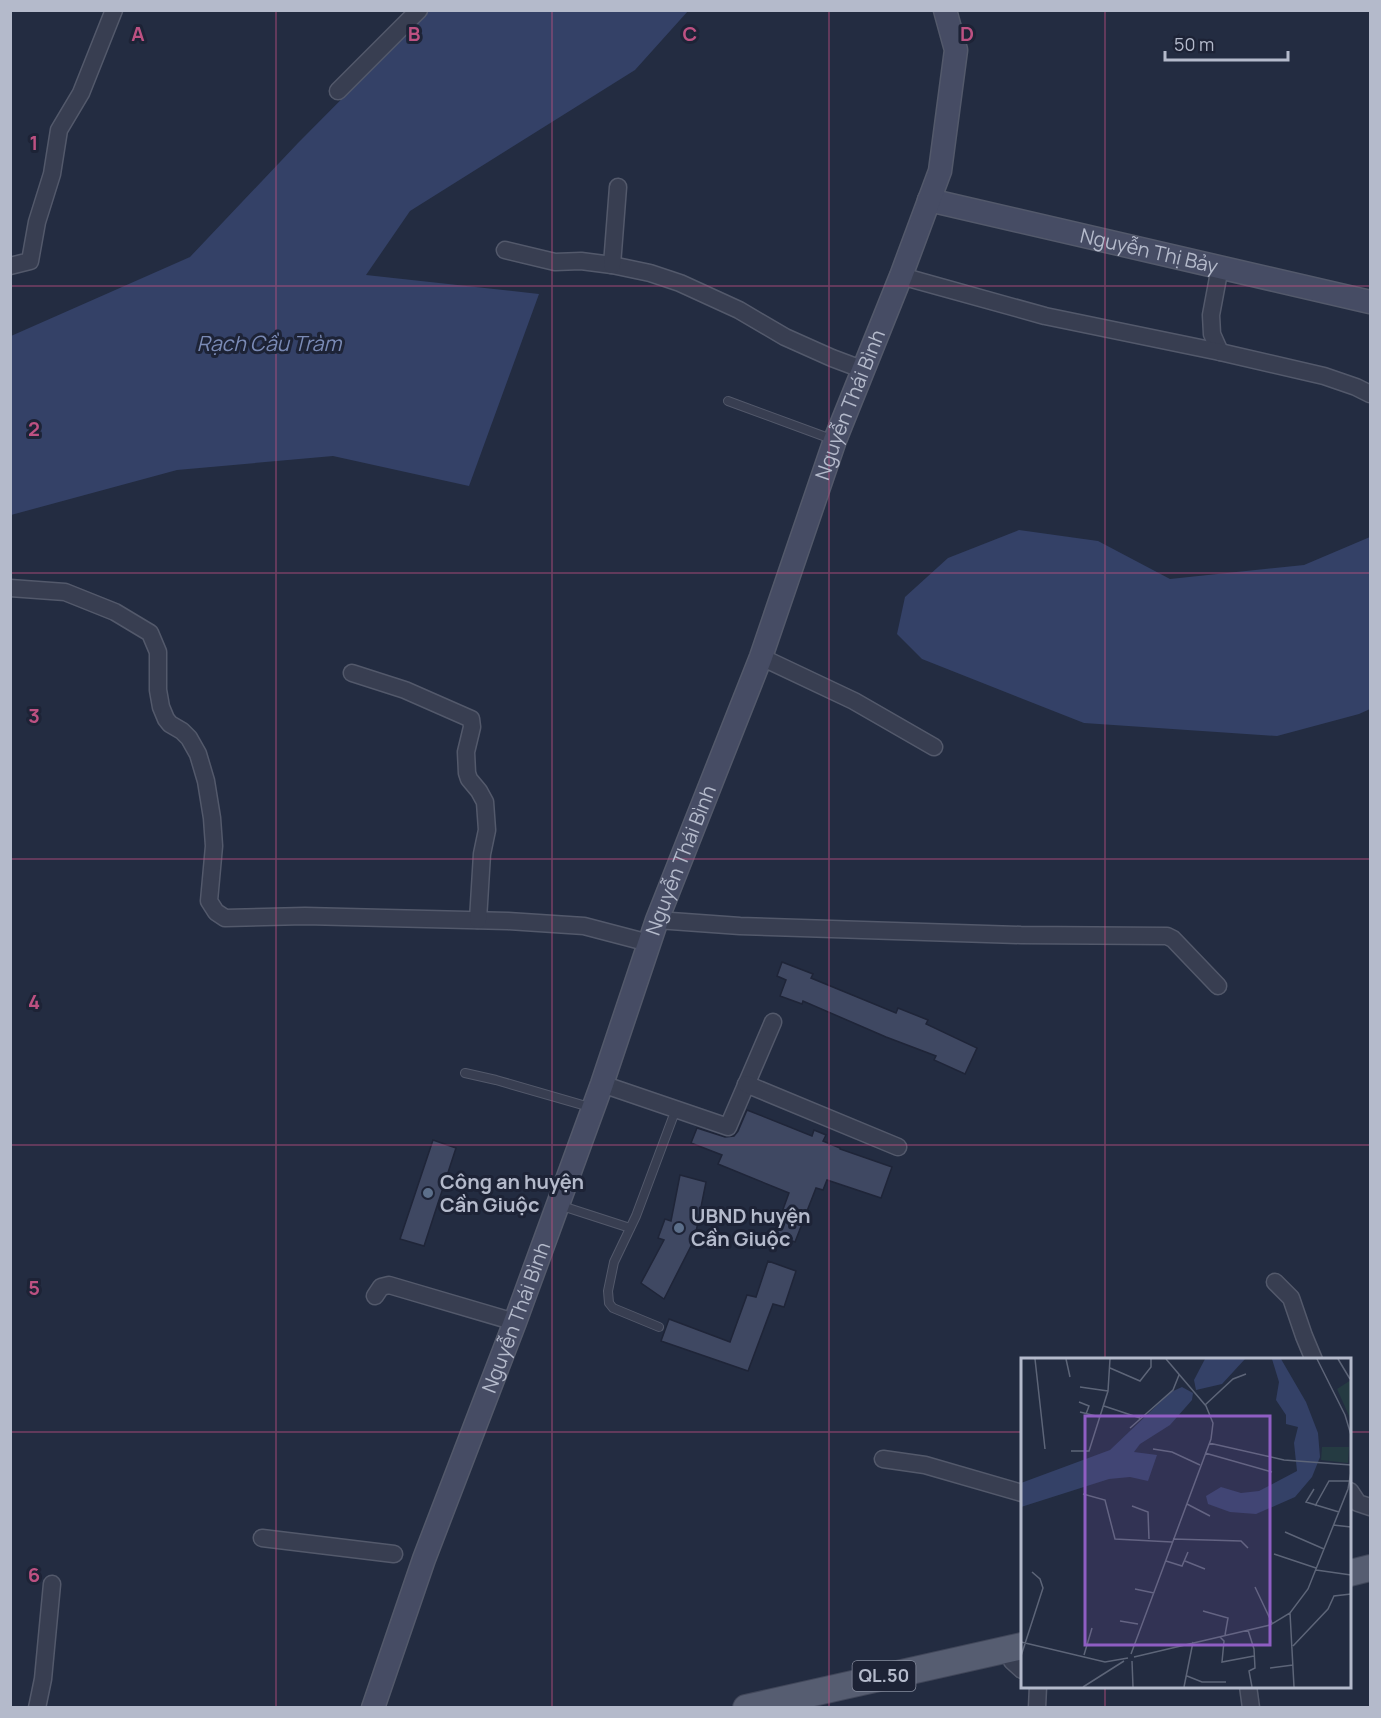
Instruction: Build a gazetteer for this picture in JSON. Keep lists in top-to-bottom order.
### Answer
{
  "streets": {
    "main road": ["QL.50"],
    "street": ["Nguyễn Thị Bảy", "Nguyễn Thái Bình"]
  },
  "crossings": [
    ["Nguyễn Thị Bảy", "Nguyễn Thái Bình"]
  ],
  "water": ["Rạch Cầu Tràm"],
  "places": ["Công an huyện Cần Giuộc", "UBND huyện Cần Giuộc"],
  "scale_bar": "50 m",
  "grid": {
    "columns": [
      "A",
      "B",
      "C",
      "D"
    ],
    "rows": [
      "1",
      "2",
      "3",
      "4",
      "5",
      "6"
    ]
  }
}
